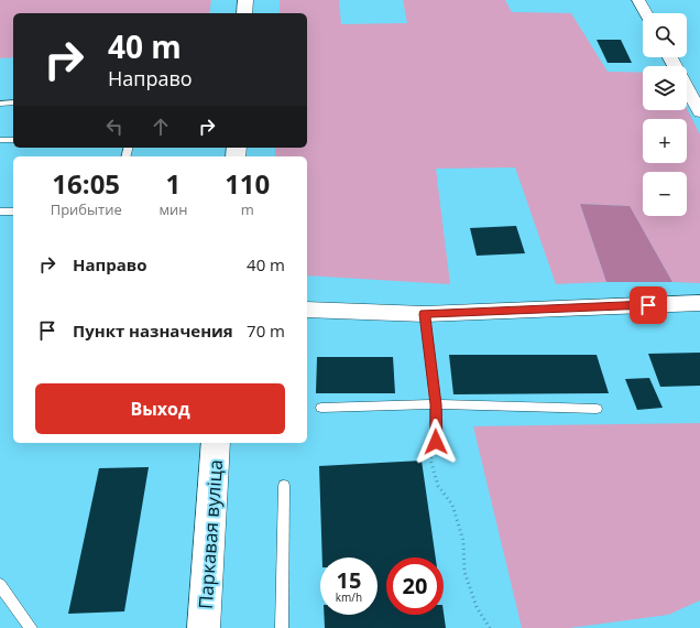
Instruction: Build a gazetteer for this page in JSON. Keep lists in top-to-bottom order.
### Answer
{
  "streets": {
    "street": ["Паркавая вуліца"]
  },
  "page": {
    "map_buttons": ["+", "−"],
    "turn": ["40 m", "Направо"],
    "eta": [
      "16:05",
      "Прибытие",
      "1",
      "мин",
      "110",
      "m"
    ],
    "list": [
      {
        "name": "Направо",
        "value": "40 m"
      },
      {
        "name": "Пункт назначения",
        "value": "70 m"
      }
    ],
    "buttons": "Выход",
    "speed": "15 km/h",
    "limit": "20"
  }
}
